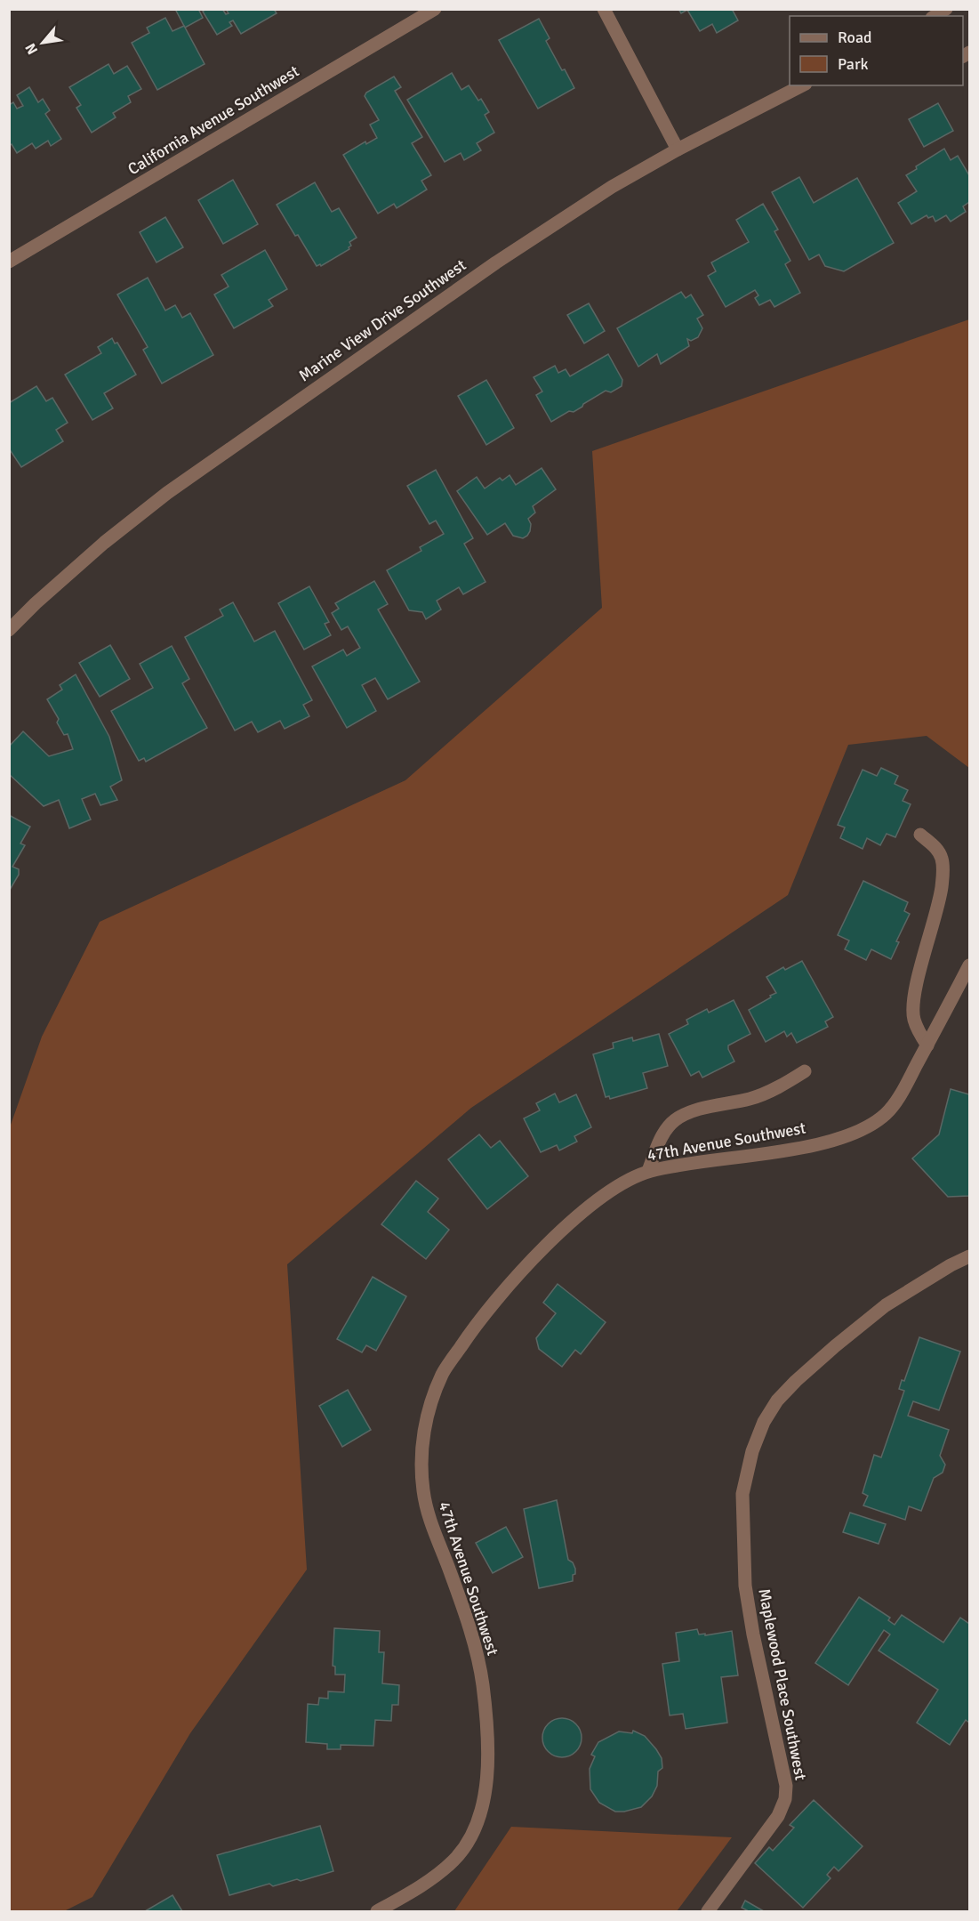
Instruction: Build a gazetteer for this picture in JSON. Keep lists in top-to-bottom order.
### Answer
{
  "streets": {
    "street": [
      "California Avenue Southwest",
      "Marine View Drive Southwest",
      "47th Avenue Southwest",
      "Maplewood Place Southwest"
    ]
  },
  "legend": ["Road", "Park"],
  "north": "bottom left"
}
